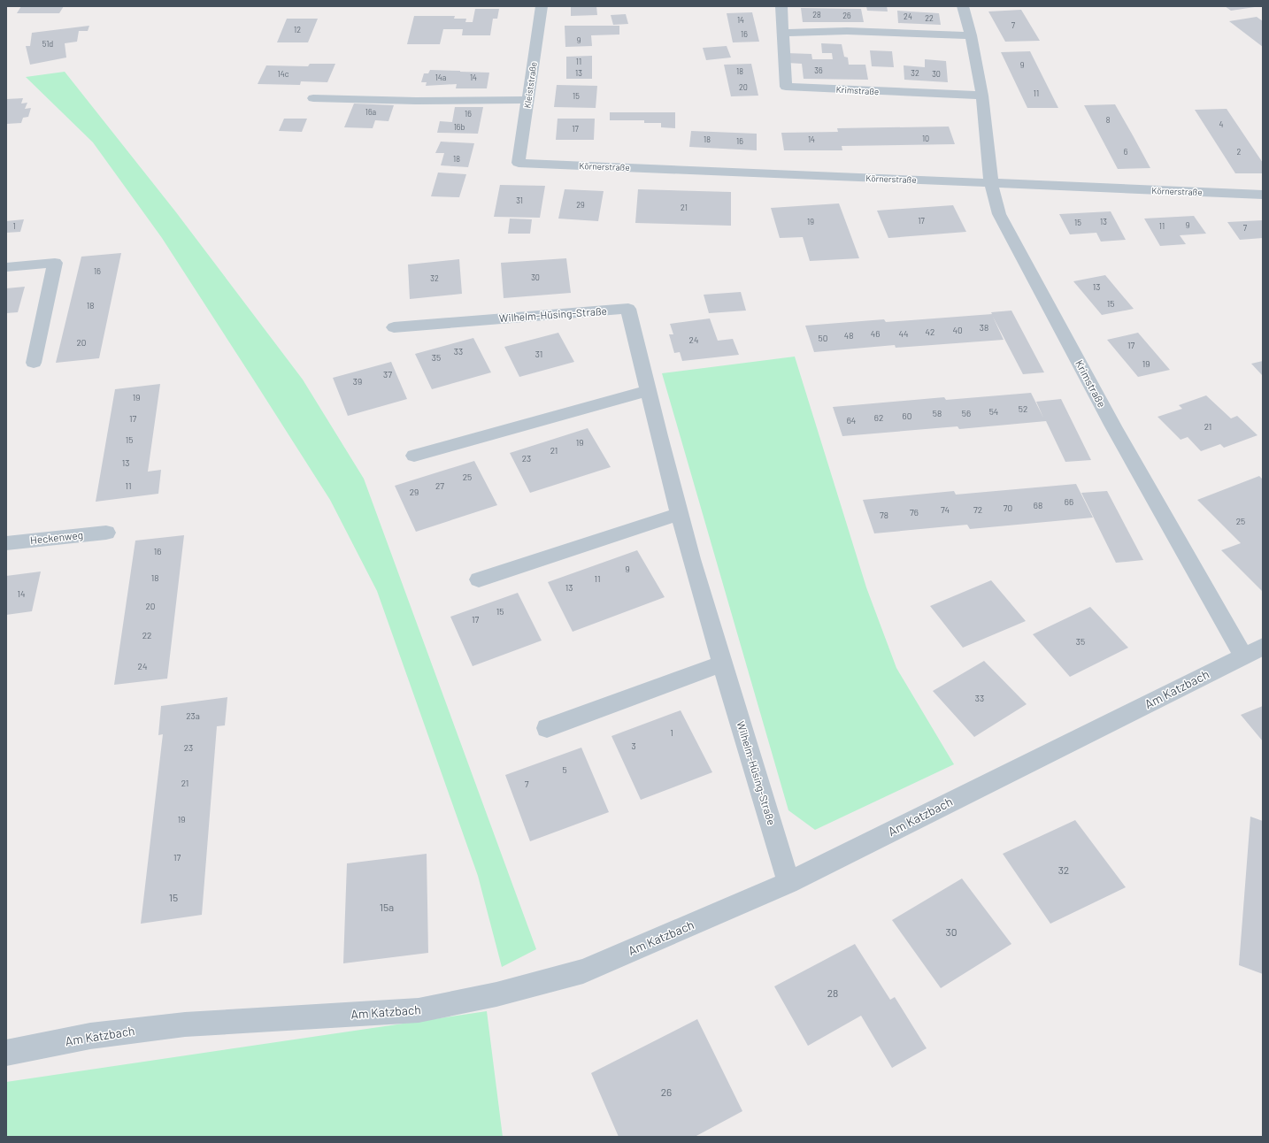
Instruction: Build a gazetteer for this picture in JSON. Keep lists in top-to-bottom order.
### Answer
{
  "streets": {
    "street": [
      "Kleiststraße",
      "Krimstraße",
      "Körnerstraße",
      "Wilhelm-Hüsing-Straße",
      "Heckenweg",
      "Am Katzbach"
    ]
  },
  "crossings": [
    ["Kleiststraße", "Körnerstraße"],
    ["Krimstraße", "Körnerstraße"],
    ["Krimstraße", "Am Katzbach"],
    ["Wilhelm-Hüsing-Straße", "Am Katzbach"]
  ],
  "house_numbers": [
    "28",
    "26",
    "24",
    "22",
    "14",
    "7",
    "12",
    "16",
    "9",
    "51d",
    "11",
    "9",
    "36",
    "18",
    "13",
    "32",
    "14c",
    "30",
    "14a",
    "14",
    "20",
    "11",
    "15",
    "16a",
    "16",
    "8",
    "4",
    "16b",
    "17",
    "10",
    "18",
    "14",
    "16",
    "6",
    "2",
    "18",
    "31",
    "29",
    "21",
    "17",
    "19",
    "13",
    "15",
    "9",
    "1",
    "11",
    "7",
    "16",
    "30",
    "32",
    "13",
    "15",
    "18",
    "38",
    "40",
    "42",
    "46",
    "44",
    "48",
    "50",
    "24",
    "20",
    "17",
    "33",
    "31",
    "35",
    "19",
    "37",
    "39",
    "19",
    "52",
    "54",
    "58",
    "56",
    "60",
    "62",
    "17",
    "64",
    "21",
    "15",
    "19",
    "21",
    "23",
    "13",
    "25",
    "11",
    "27",
    "29",
    "66",
    "68",
    "70",
    "74",
    "72",
    "76",
    "78",
    "25",
    "16",
    "9",
    "18",
    "11",
    "13",
    "14",
    "20",
    "15",
    "17",
    "22",
    "35",
    "24",
    "33",
    "23a",
    "1",
    "3",
    "23",
    "5",
    "21",
    "7",
    "19",
    "17",
    "32",
    "15",
    "15a",
    "30",
    "28",
    "26"
  ]
}
